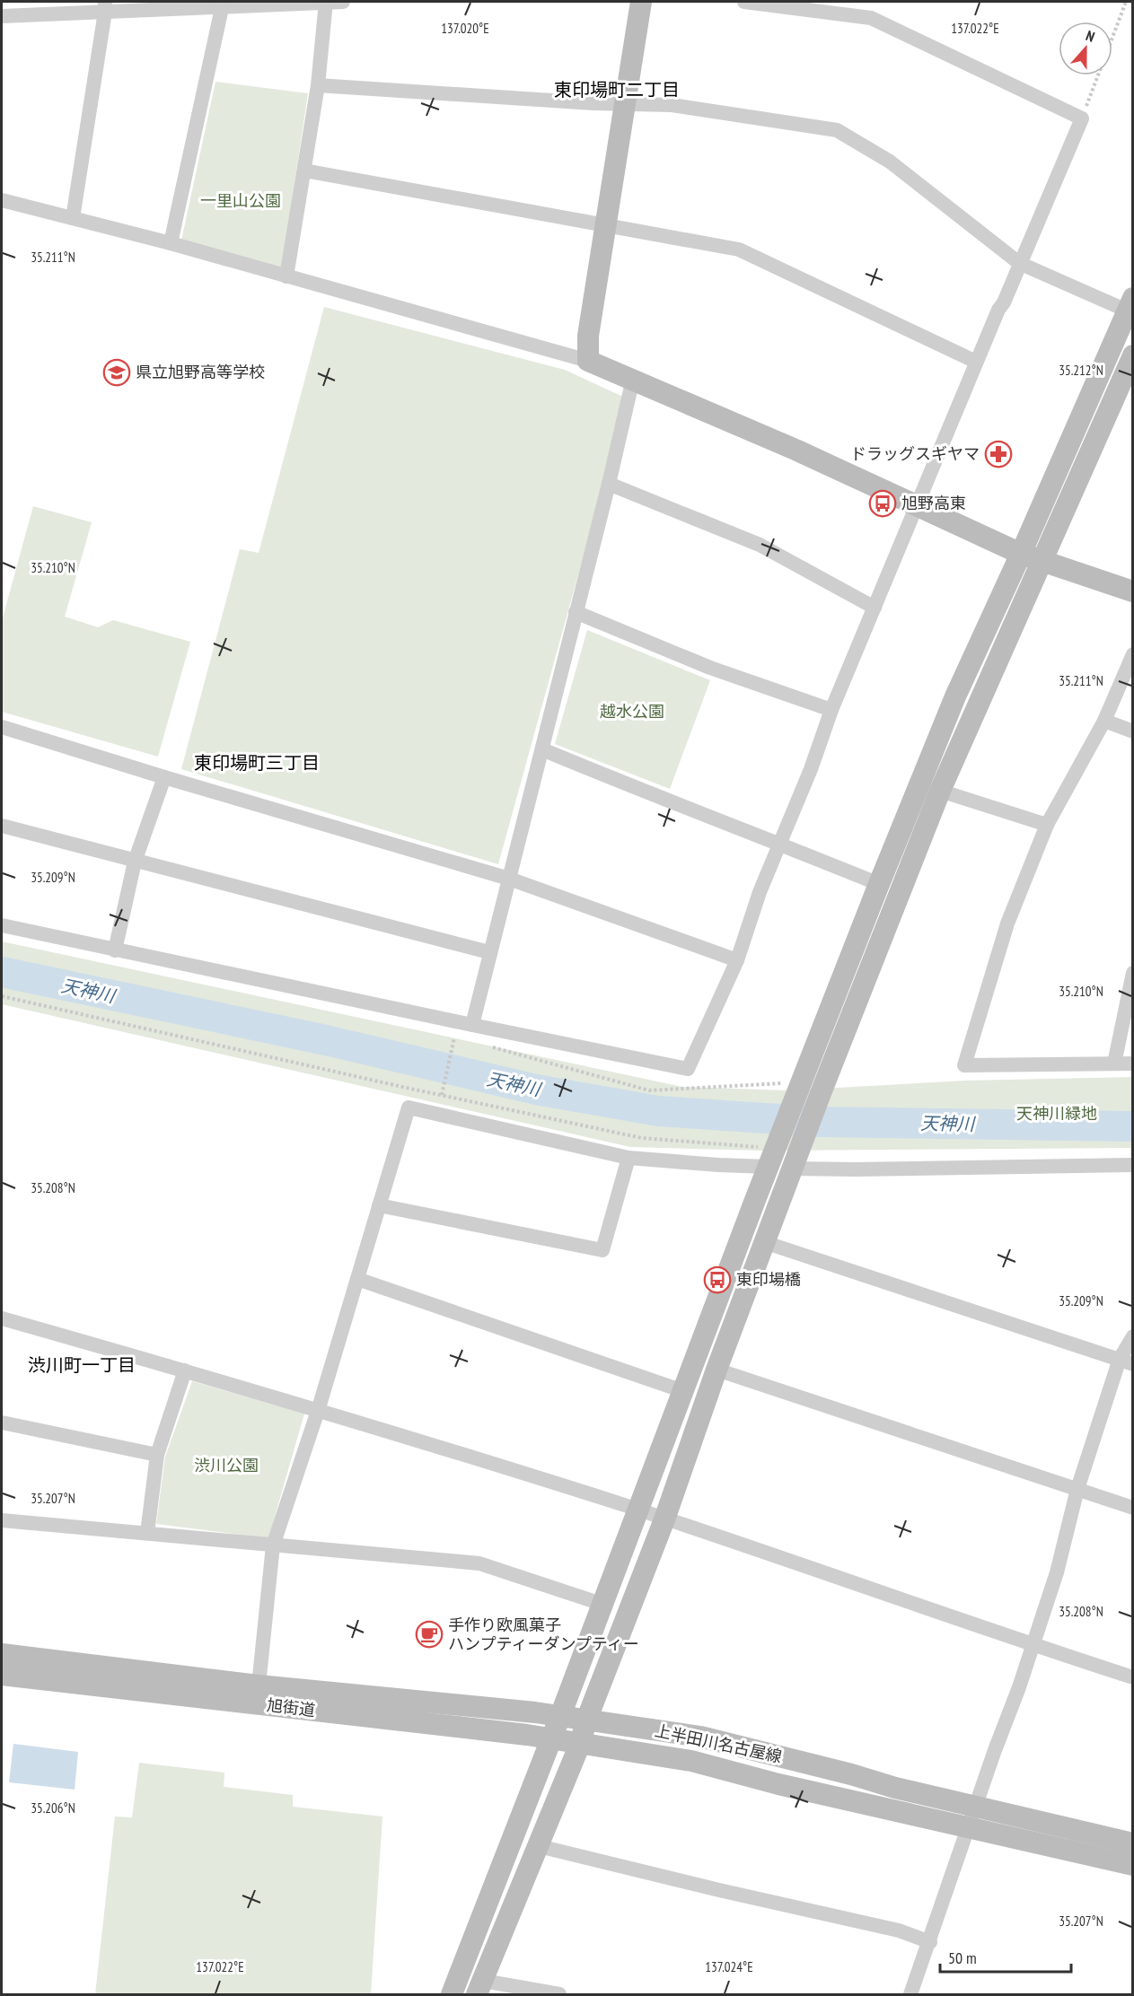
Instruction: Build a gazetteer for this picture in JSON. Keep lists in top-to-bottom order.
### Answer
{
  "streets": {
    "street": ["旭街道", "上半田川名古屋線"]
  },
  "crossings": [
    ["旭街道", "上半田川名古屋線"]
  ],
  "districts": ["東印場町二丁目", "東印場町三丁目", "渋川町一丁目"],
  "water": ["天神川"],
  "parks": [
    "一里山公園",
    "越水公園",
    "天神川緑地",
    "渋川公園"
  ],
  "places": {
    "school or university": ["県立旭野高等学校"],
    "pharmacy": ["ドラッグスギヤマ"],
    "bus stop": ["旭野高東", "東印場橋"],
    "cafe": ["手作り欧風菓子 ハンプティーダンプティー"]
  },
  "scale_bar": "50 m",
  "north": "top",
  "coordinates": [
    "137.022°E",
    "137.020°E",
    "35.211°N",
    "35.212°N",
    "35.210°N",
    "35.209°N",
    "35.208°N",
    "35.207°N",
    "35.206°N",
    "137.024°E"
  ]
}
